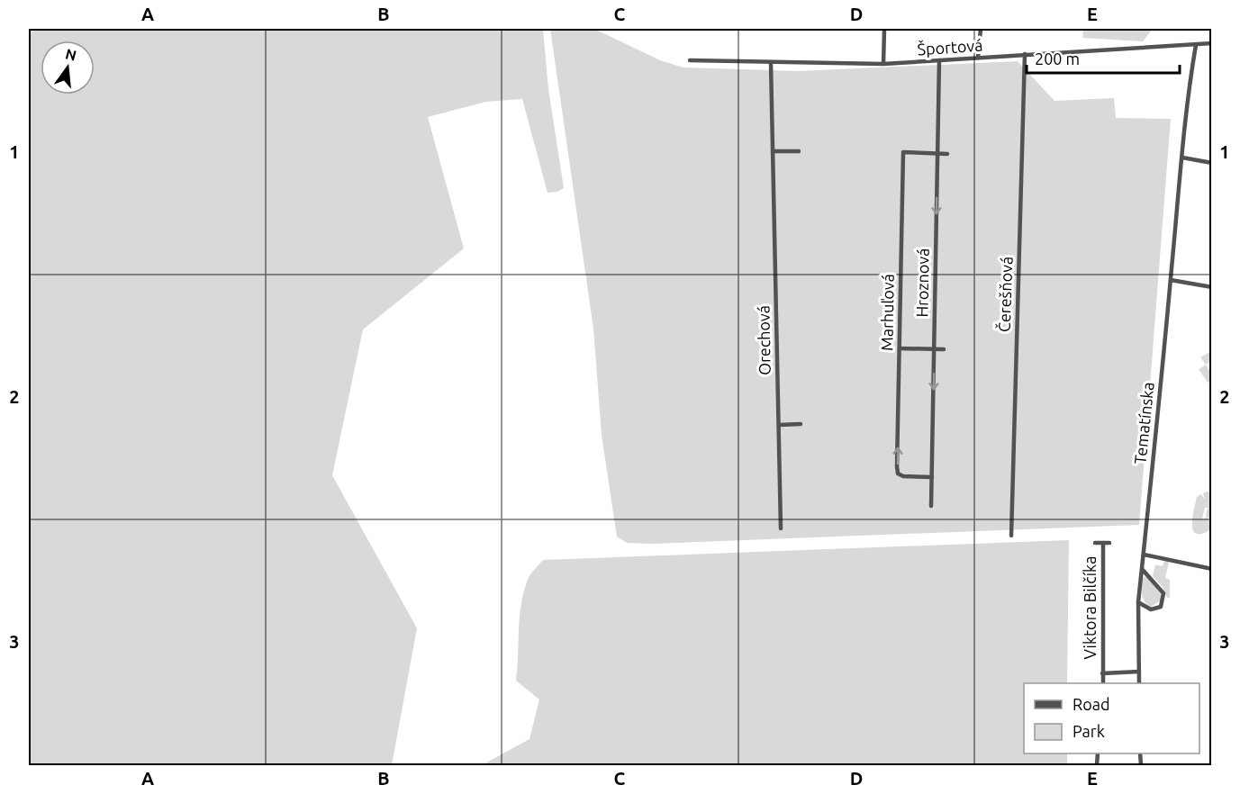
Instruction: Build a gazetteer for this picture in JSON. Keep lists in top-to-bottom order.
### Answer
{
  "streets": {
    "street": [
      "Športová",
      "Hroznová",
      "Čerešňová",
      "Marhuľová",
      "Orechová",
      "Tematínska",
      "Viktora Bilčíka"
    ]
  },
  "crossings": [
    ["Športová", "Hroznová"],
    ["Športová", "Čerešňová"],
    ["Športová", "Orechová"],
    ["Športová", "Tematínska"],
    ["Hroznová", "Marhuľová"],
    ["Tematínska", "Viktora Bilčíka"]
  ],
  "one_way": ["Hroznová"],
  "legend": ["Road", "Park"],
  "scale_bar": "200 m",
  "north": "top",
  "grid": {
    "columns": [
      "A",
      "B",
      "C",
      "D",
      "E"
    ],
    "rows": ["1", "2", "3"]
  }
}
